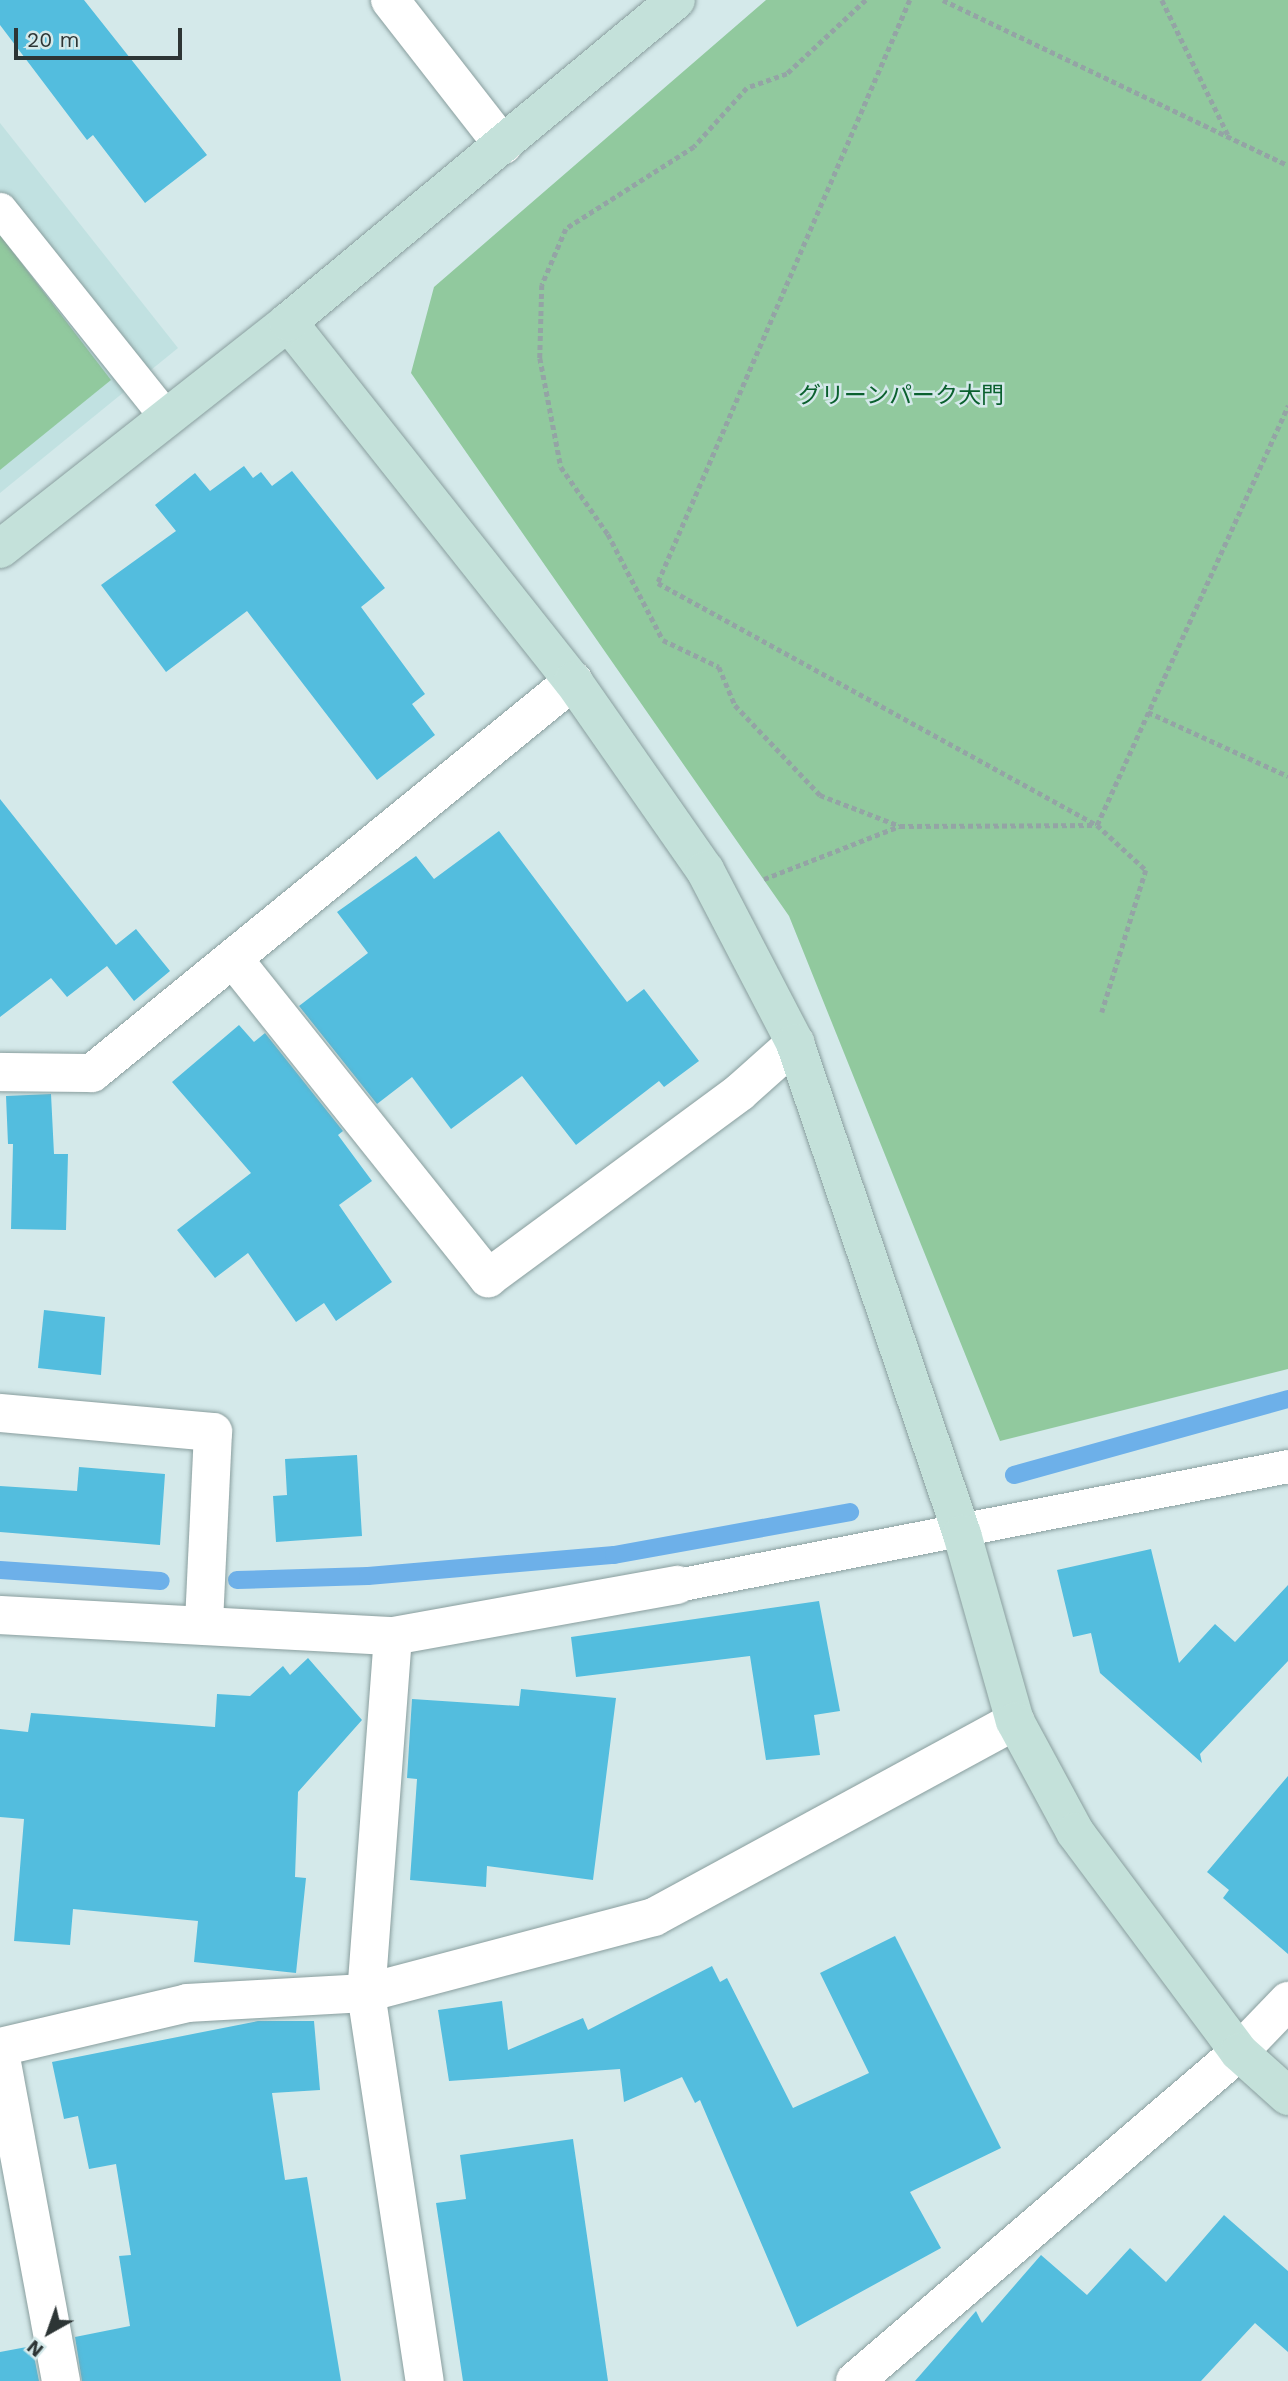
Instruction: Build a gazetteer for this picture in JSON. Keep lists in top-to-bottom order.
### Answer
{
  "parks": ["グリーンパーク大門"],
  "scale_bar": "20 m",
  "north": "bottom left"
}
